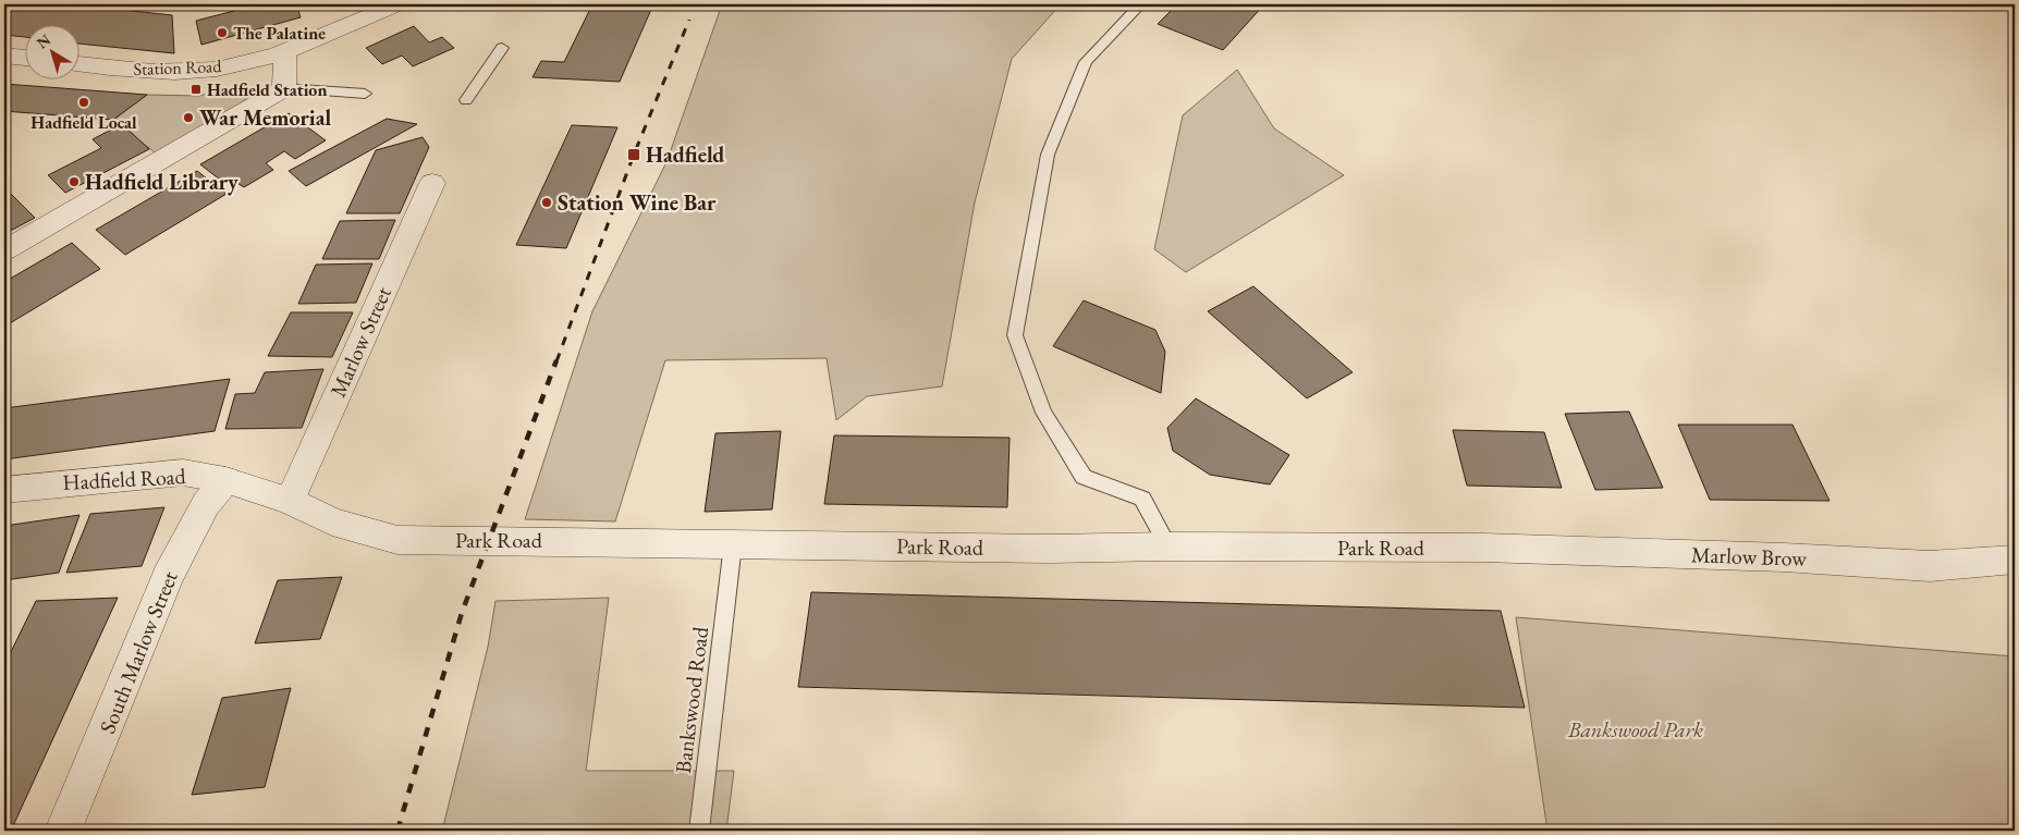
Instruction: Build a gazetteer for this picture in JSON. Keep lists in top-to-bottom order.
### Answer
{
  "streets": {
    "street": [
      "Station Road",
      "Marlow Street",
      "Hadfield Road",
      "Park Road",
      "Marlow Brow",
      "South Marlow Street"
    ],
    "lane": ["Bankswood Road"]
  },
  "crossings": [
    ["Marlow Street", "Hadfield Road"],
    ["Hadfield Road", "Park Road"],
    ["Hadfield Road", "South Marlow Street"],
    ["Park Road", "Marlow Brow"],
    ["Park Road", "Bankswood Road"]
  ],
  "parks": ["Bankswood Park"],
  "places": {
    "other": [
      "The Palatine",
      "Hadfield Local",
      "War Memorial",
      "Hadfield Library",
      "Station Wine Bar"
    ],
    "transit": ["Hadfield Station", "Hadfield"]
  },
  "north": "top left"
}
